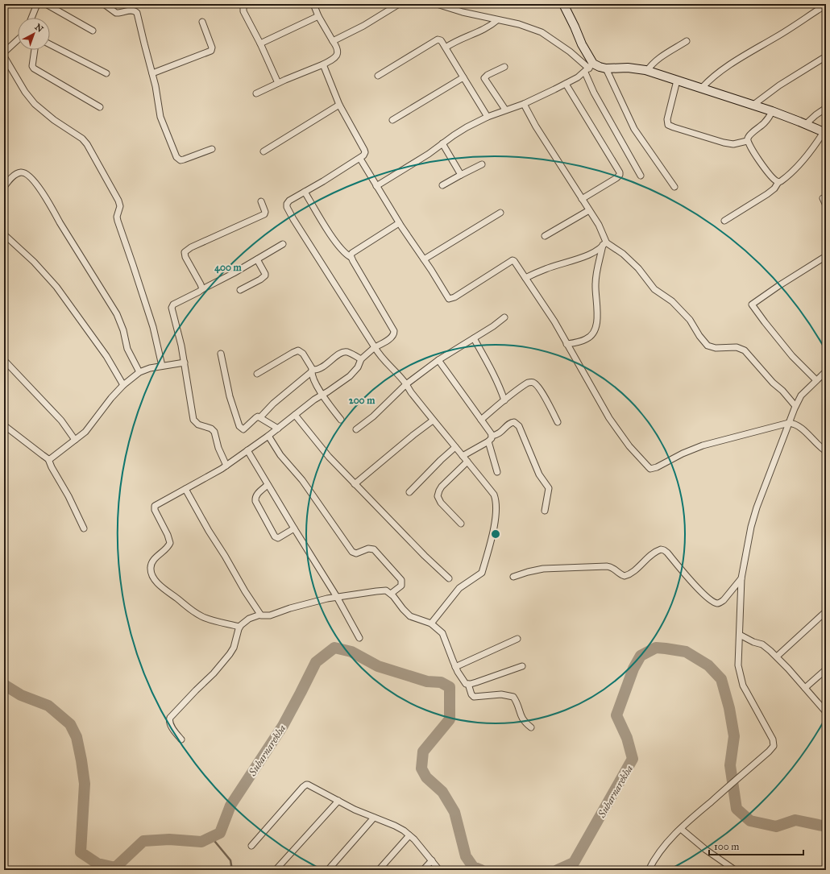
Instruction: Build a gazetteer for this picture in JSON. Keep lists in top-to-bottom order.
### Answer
{
  "water": ["Subarnarekha"],
  "scale_bar": "100 m",
  "north": "top right",
  "rings": ["400 m", "200 m"]
}
